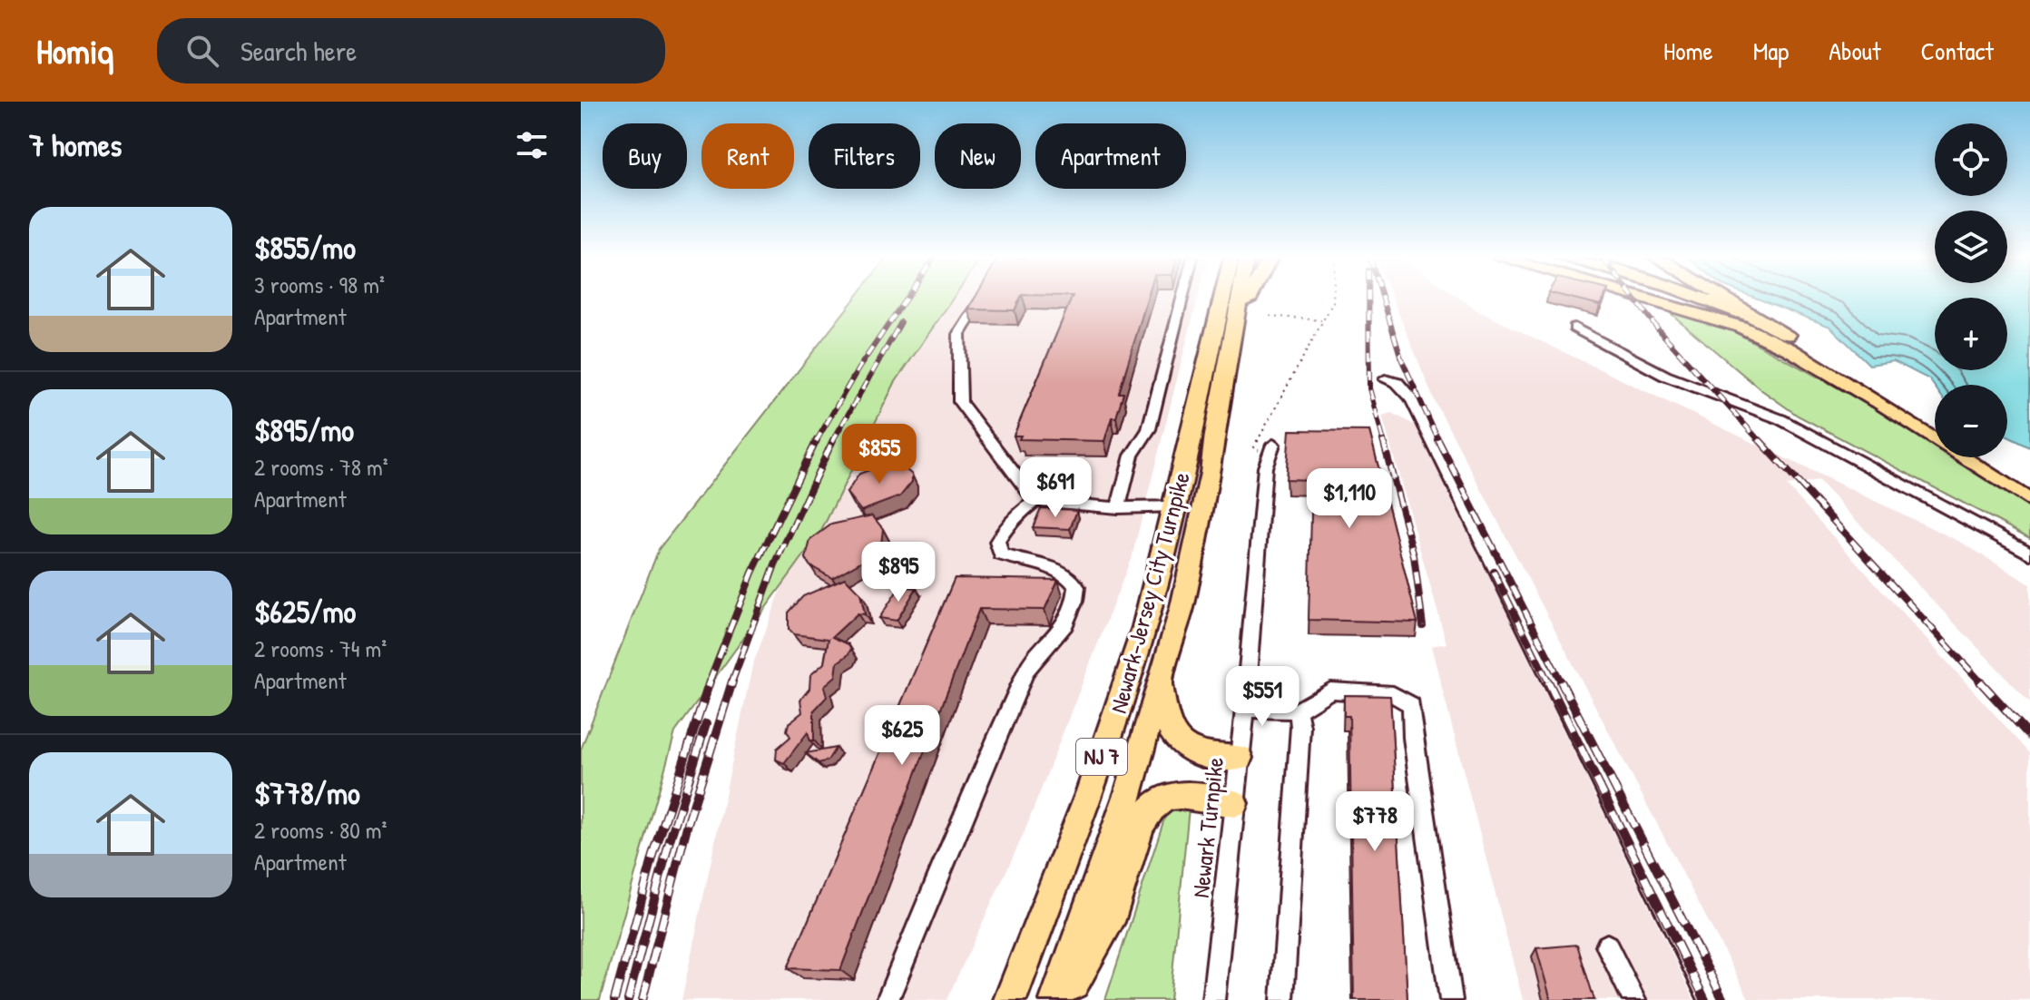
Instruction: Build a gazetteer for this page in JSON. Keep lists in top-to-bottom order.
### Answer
{
  "streets": {
    "highway": ["Newark-Jersey City Turnpike", "NJ 7"],
    "street": ["Newark Turnpike"]
  },
  "page": {
    "header": "Homiq",
    "search": "Search here",
    "nav": [
      "Home",
      "Map",
      "About",
      "Contact"
    ],
    "heading": "7 homes",
    "map_buttons": ["+", "−"],
    "chip": [
      "Buy",
      "Rent",
      "Filters",
      "New",
      "Apartment"
    ],
    "list": [
      {
        "name": "$855/mo",
        "note": "3 rooms · 98 m² · Apartment"
      },
      {
        "name": "$895/mo",
        "note": "2 rooms · 78 m² · Apartment"
      },
      {
        "name": "$625/mo",
        "note": "2 rooms · 74 m² · Apartment"
      },
      {
        "name": "$778/mo",
        "note": "2 rooms · 80 m² · Apartment"
      }
    ],
    "price": [
      "$855",
      "$691",
      "$1,110",
      "$895",
      "$551",
      "$625",
      "$778"
    ]
  }
}
